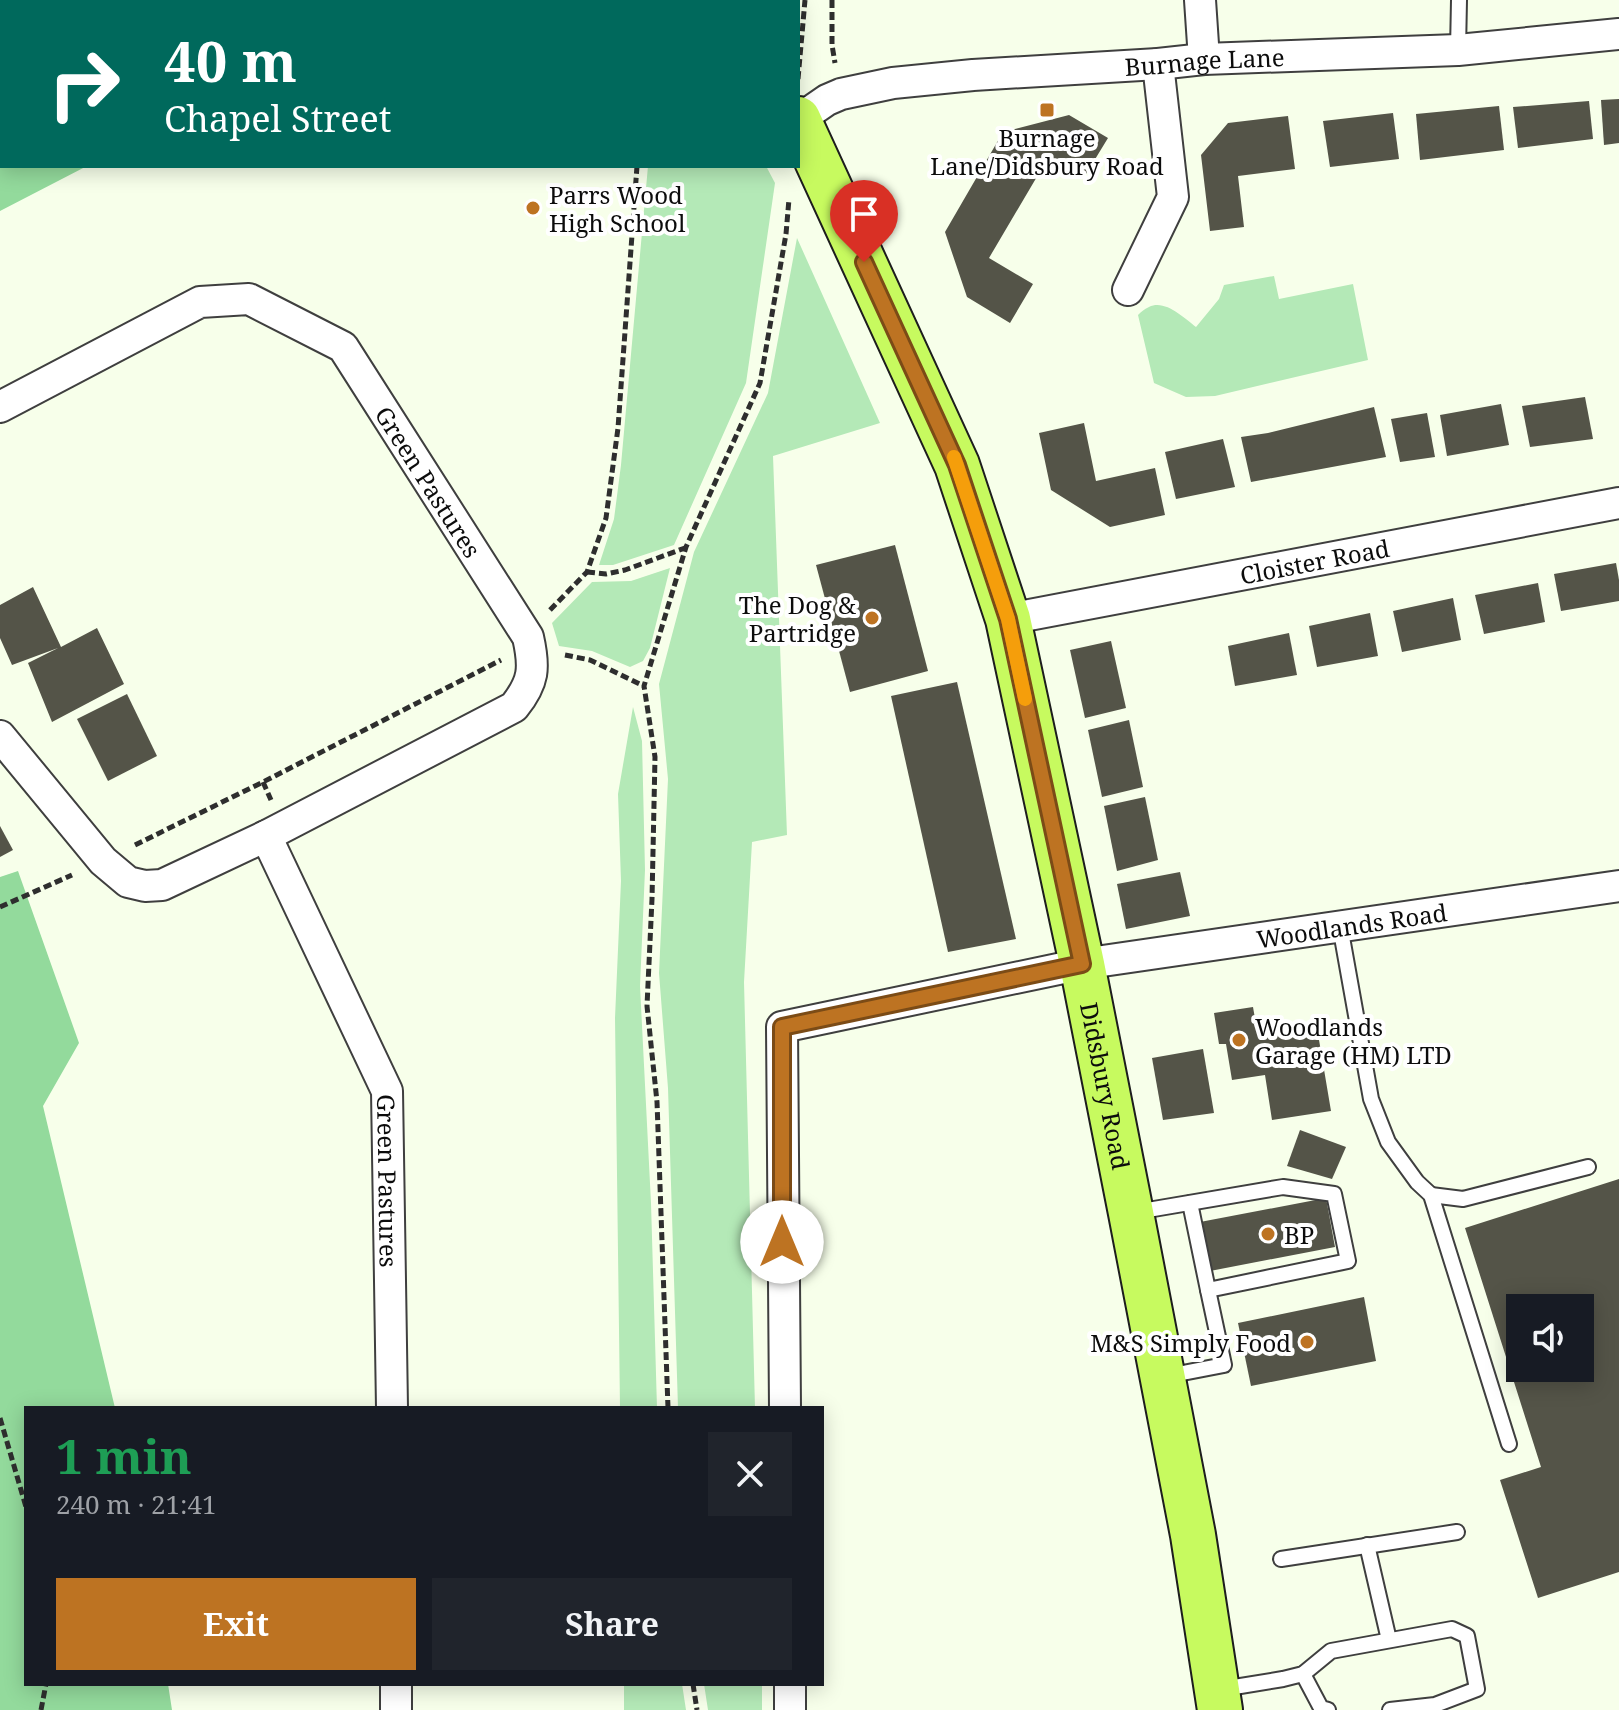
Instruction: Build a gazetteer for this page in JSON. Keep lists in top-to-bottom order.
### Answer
{
  "streets": {
    "main road": ["Didsbury Road"],
    "street": [
      "Burnage Lane",
      "Green Pastures",
      "Cloister Road",
      "Woodlands Road"
    ]
  },
  "crossings": [
    ["Burnage Lane", "Didsbury Road"],
    ["Cloister Road", "Didsbury Road"],
    ["Woodlands Road", "Didsbury Road"]
  ],
  "places": {
    "transit": ["Burnage Lane/Didsbury Road"],
    "other": [
      "Parrs Wood High School",
      "The Dog & Partridge",
      "Woodlands Garage (HM) LTD",
      "BP",
      "M&S Simply Food"
    ]
  },
  "page": {
    "turn": ["40 m", "Chapel Street"],
    "heading": ["1 min", "240 m · 21:41"],
    "buttons": ["Exit", "Share"]
  }
}
